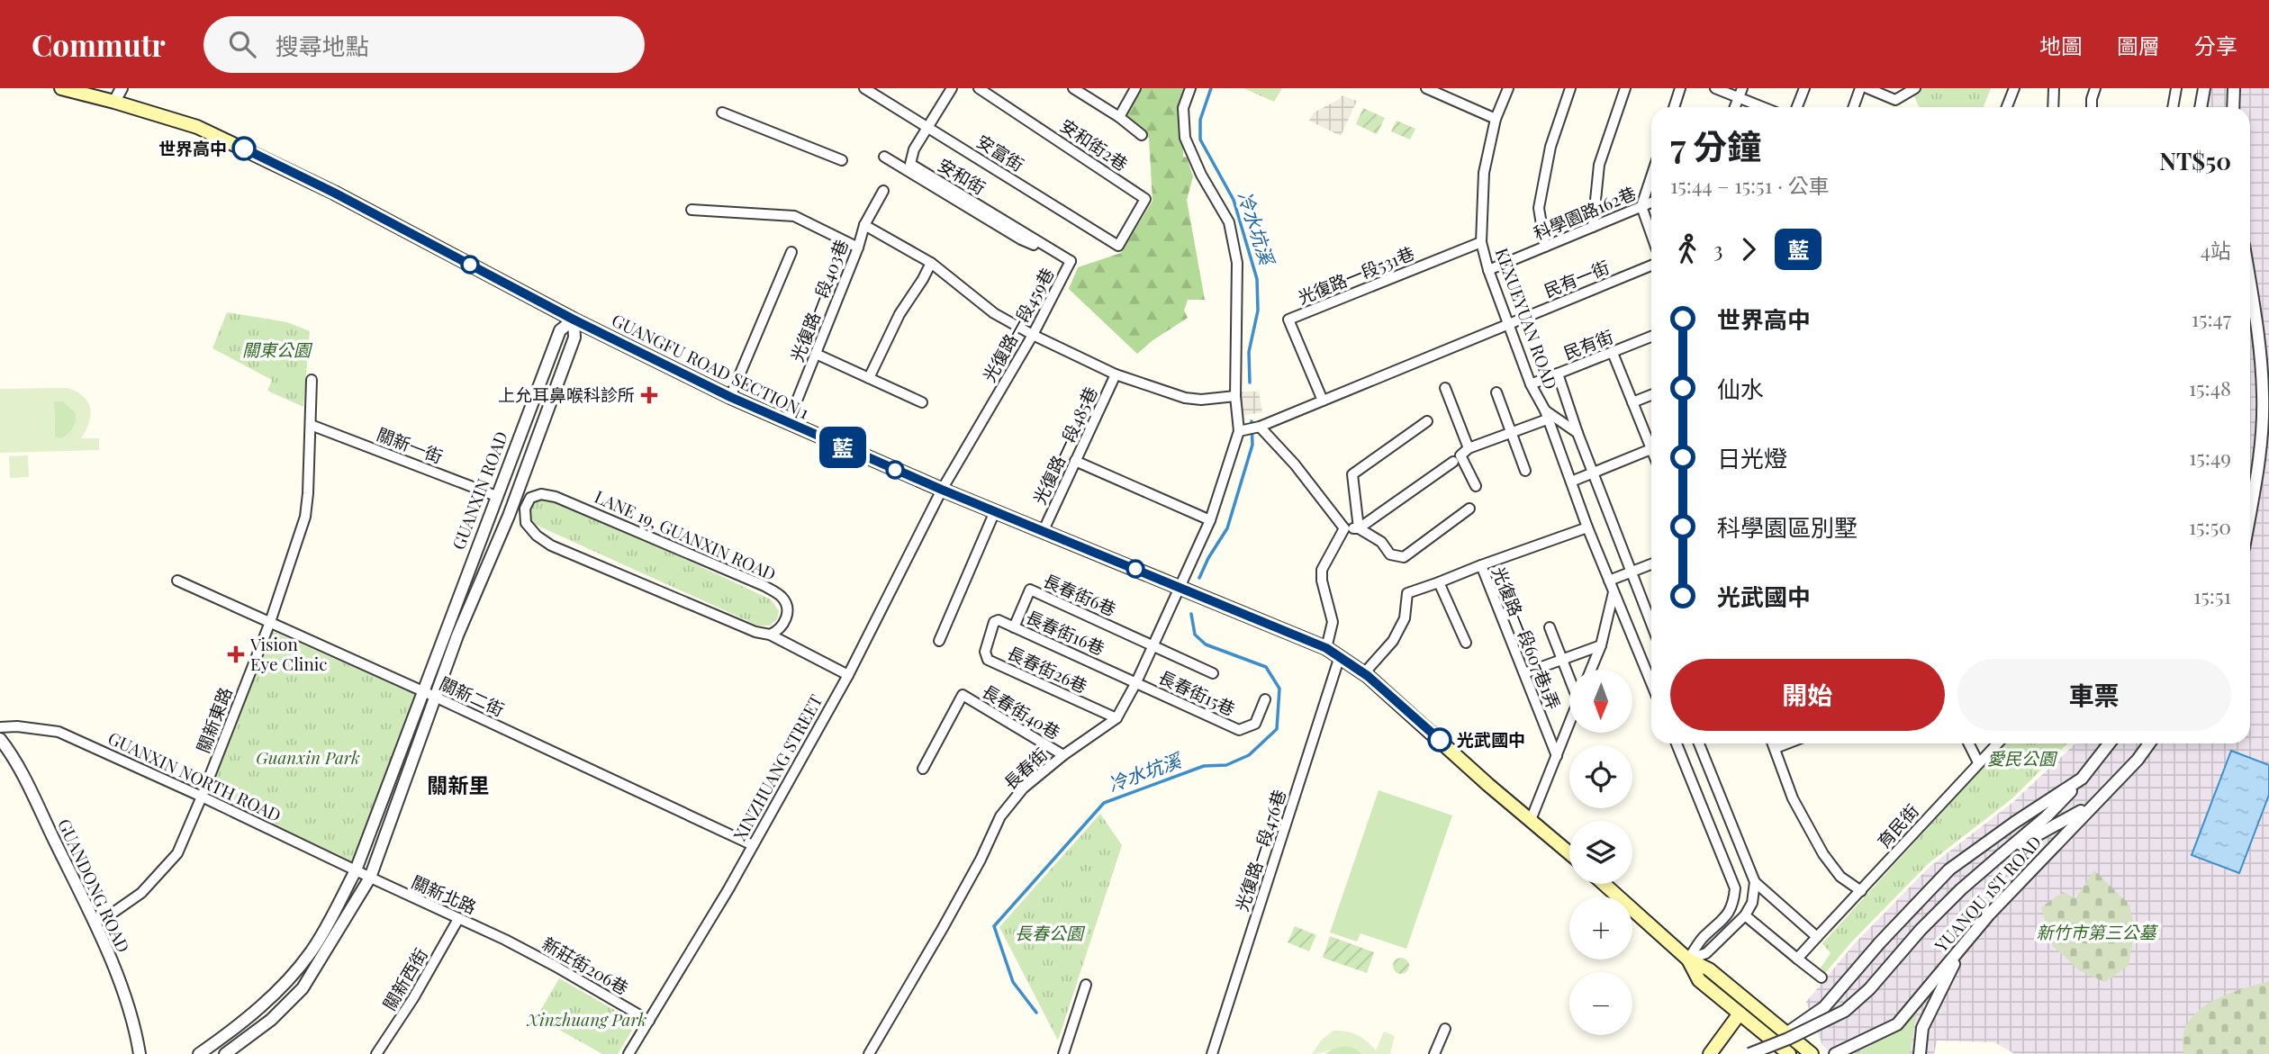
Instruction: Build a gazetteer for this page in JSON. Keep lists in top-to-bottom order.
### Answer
{
  "streets": {
    "main road": ["GUANGFU ROAD SECTION 1"],
    "street": [
      "安和街2巷",
      "安富街",
      "安和街",
      "科學園路162巷",
      "光復路一段531巷",
      "民有一街",
      "光復路一段403巷",
      "KEXUEYUAN ROAD",
      "光復路一段459巷",
      "民有街",
      "關新一街",
      "光復路一段485巷",
      "GUANXIN ROAD",
      "LANE 19, GUANXIN ROAD",
      "長春街6巷",
      "長春街16巷",
      "光復路一段607巷1弄",
      "長春街26巷",
      "長春街15巷",
      "關新二街",
      "長春街40巷",
      "關新東路",
      "XINZHUANG STREET",
      "長春街",
      "GUANXIN NORTH ROAD",
      "育民街",
      "光復路一段476巷",
      "GUANDONG ROAD",
      "YUANQU 1ST ROAD",
      "關新北路",
      "新莊街206巷",
      "關新西街"
    ]
  },
  "crossings": [
    ["安和街2巷", "安富街"],
    ["安富街", "安和街"],
    ["安和街", "光復路一段459巷"],
    ["科學園路162巷", "KEXUEYUAN ROAD"],
    ["光復路一段531巷", "KEXUEYUAN ROAD"],
    ["民有一街", "KEXUEYUAN ROAD"],
    ["光復路一段403巷", "GUANGFU ROAD SECTION 1"],
    ["KEXUEYUAN ROAD", "民有街"],
    ["光復路一段459巷", "GUANGFU ROAD SECTION 1"],
    ["光復路一段459巷", "XINZHUANG STREET"],
    ["GUANGFU ROAD SECTION 1", "光復路一段485巷"],
    ["GUANGFU ROAD SECTION 1", "GUANXIN ROAD"],
    ["GUANGFU ROAD SECTION 1", "光復路一段607巷1弄"],
    ["GUANGFU ROAD SECTION 1", "XINZHUANG STREET"],
    ["GUANGFU ROAD SECTION 1", "長春街"],
    ["GUANGFU ROAD SECTION 1", "光復路一段476巷"],
    ["關新一街", "GUANXIN ROAD"],
    ["關新一街", "關新東路"],
    ["GUANXIN ROAD", "LANE 19, GUANXIN ROAD"],
    ["GUANXIN ROAD", "關新二街"],
    ["GUANXIN ROAD", "GUANXIN NORTH ROAD"],
    ["GUANXIN ROAD", "關新北路"],
    ["長春街6巷", "長春街16巷"],
    ["長春街6巷", "長春街"],
    ["長春街16巷", "長春街26巷"],
    ["長春街16巷", "長春街15巷"],
    ["長春街16巷", "長春街"],
    ["長春街26巷", "長春街"],
    ["長春街15巷", "長春街"],
    ["關新二街", "關新東路"],
    ["關新二街", "XINZHUANG STREET"],
    ["長春街40巷", "長春街"],
    ["關新東路", "GUANXIN NORTH ROAD"],
    ["關新東路", "GUANDONG ROAD"],
    ["XINZHUANG STREET", "新莊街206巷"],
    ["GUANXIN NORTH ROAD", "關新北路"],
    ["關新北路", "新莊街206巷"],
    ["關新北路", "關新西街"]
  ],
  "districts": ["關新里"],
  "water": ["冷水坑溪"],
  "parks": [
    "關東公園",
    "Guanxin Park",
    "愛民公園",
    "新竹市第三公墓",
    "長春公園",
    "Xinzhuang Park"
  ],
  "places": {
    "other": ["世界高中", "光武國中"],
    "health": ["上允耳鼻喉科診所", "Vision Eye Clinic"]
  },
  "lines": ["bus line 藍"],
  "north": "bottom",
  "page": {
    "header": "Commutr",
    "search": "搜尋地點",
    "nav": ["地圖", "圖層", "分享"],
    "on_map": "藍",
    "heading": ["7 分鐘", "15:44 – 15:51 · 公車", "NT$50"],
    "legs": ["3", "藍", "4站"],
    "list": [
      {
        "name": "世界高中",
        "value": "15:47"
      },
      {
        "name": "仙水",
        "value": "15:48"
      },
      {
        "name": "日光燈",
        "value": "15:49"
      },
      {
        "name": "科學園區別墅",
        "value": "15:50"
      },
      {
        "name": "光武國中",
        "value": "15:51"
      }
    ],
    "buttons": ["開始", "車票"],
    "map_buttons": ["+", "−"]
  }
}
